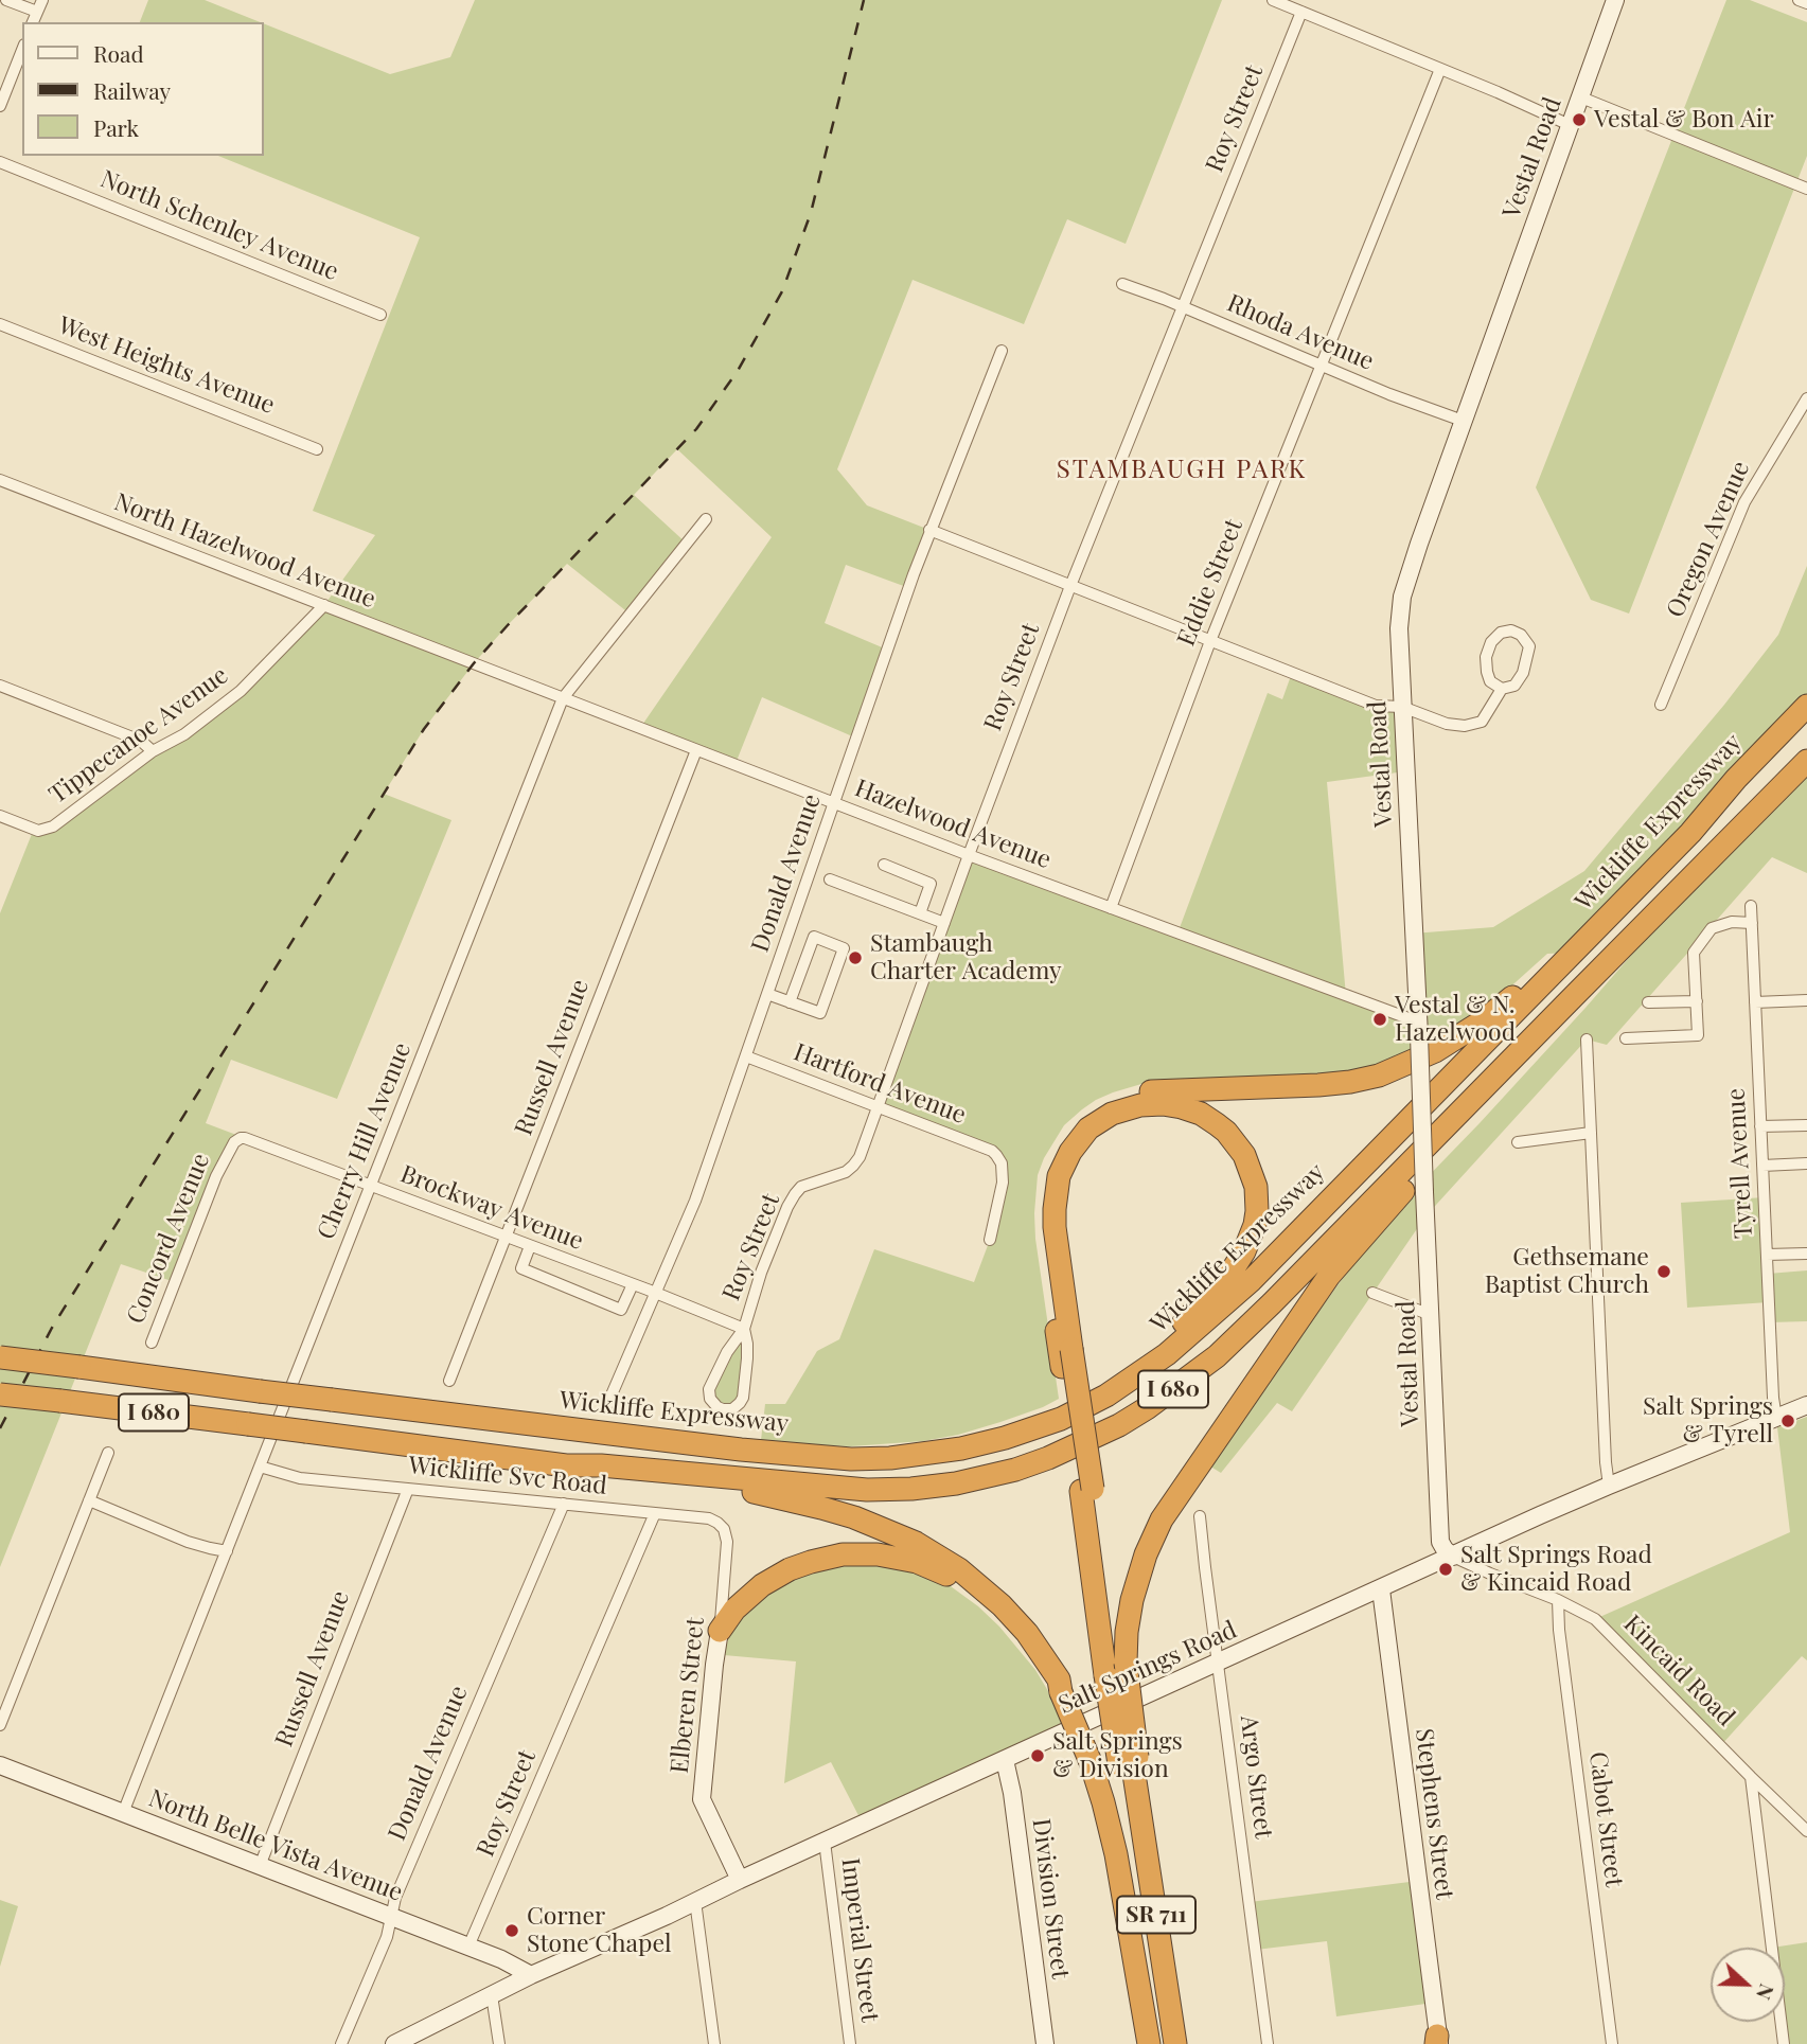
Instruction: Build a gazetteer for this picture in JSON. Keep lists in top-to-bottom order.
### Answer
{
  "streets": {
    "highway": ["Wickliffe Expressway", "I 680", "SR 711"],
    "street": [
      "Roy Street",
      "Vestal Road",
      "North Schenley Avenue",
      "Rhoda Avenue",
      "West Heights Avenue",
      "Oregon Avenue",
      "North Hazelwood Avenue",
      "Eddie Street",
      "Tippecanoe Avenue",
      "Hazelwood Avenue",
      "Donald Avenue",
      "Russell Avenue",
      "Hartford Avenue",
      "Cherry Hill Avenue",
      "Tyrell Avenue",
      "Brockway Avenue",
      "Concord Avenue",
      "Wickliffe Svc Road",
      "Salt Springs Road",
      "Kincaid Road",
      "Elberen Street",
      "Argo Street",
      "Stephens Street",
      "Cabot Street",
      "North Belle Vista Avenue",
      "Division Street",
      "Imperial Street"
    ]
  },
  "crossings": [
    ["Roy Street", "Rhoda Avenue"],
    ["Roy Street", "Hazelwood Avenue"],
    ["Roy Street", "Hartford Avenue"],
    ["Roy Street", "Brockway Avenue"],
    ["Roy Street", "Wickliffe Svc Road"],
    ["Roy Street", "North Belle Vista Avenue"],
    ["Vestal Road", "Rhoda Avenue"],
    ["Vestal Road", "Hazelwood Avenue"],
    ["Vestal Road", "Salt Springs Road"],
    ["Vestal Road", "Kincaid Road"],
    ["Rhoda Avenue", "Eddie Street"],
    ["North Hazelwood Avenue", "Tippecanoe Avenue"],
    ["North Hazelwood Avenue", "Hazelwood Avenue"],
    ["Eddie Street", "Hazelwood Avenue"],
    ["Hazelwood Avenue", "Donald Avenue"],
    ["Hazelwood Avenue", "Russell Avenue"],
    ["Hazelwood Avenue", "Cherry Hill Avenue"],
    ["Donald Avenue", "Hartford Avenue"],
    ["Donald Avenue", "Brockway Avenue"],
    ["Donald Avenue", "Wickliffe Svc Road"],
    ["Donald Avenue", "North Belle Vista Avenue"],
    ["Russell Avenue", "Brockway Avenue"],
    ["Russell Avenue", "Wickliffe Svc Road"],
    ["Russell Avenue", "North Belle Vista Avenue"],
    ["Cherry Hill Avenue", "Brockway Avenue"],
    ["Cherry Hill Avenue", "Wickliffe Svc Road"],
    ["Cherry Hill Avenue", "North Belle Vista Avenue"],
    ["Tyrell Avenue", "Salt Springs Road"],
    ["Brockway Avenue", "Concord Avenue"],
    ["Wickliffe Svc Road", "Elberen Street"],
    ["Salt Springs Road", "Kincaid Road"],
    ["Salt Springs Road", "Elberen Street"],
    ["Salt Springs Road", "Argo Street"],
    ["Salt Springs Road", "Stephens Street"],
    ["Salt Springs Road", "North Belle Vista Avenue"],
    ["Salt Springs Road", "Division Street"],
    ["Salt Springs Road", "Imperial Street"],
    ["Kincaid Road", "Cabot Street"]
  ],
  "districts": ["STAMBAUGH PARK"],
  "places": [
    "Vestal & Bon Air",
    "Stambaugh Charter Academy",
    "Vestal & N. Hazelwood",
    "Gethsemane Baptist Church",
    "Salt Springs & Tyrell",
    "Salt Springs Road & Kincaid Road",
    "Salt Springs & Division",
    "Corner Stone Chapel"
  ],
  "legend": ["Road", "Railway", "Park"],
  "north": "right"
}
